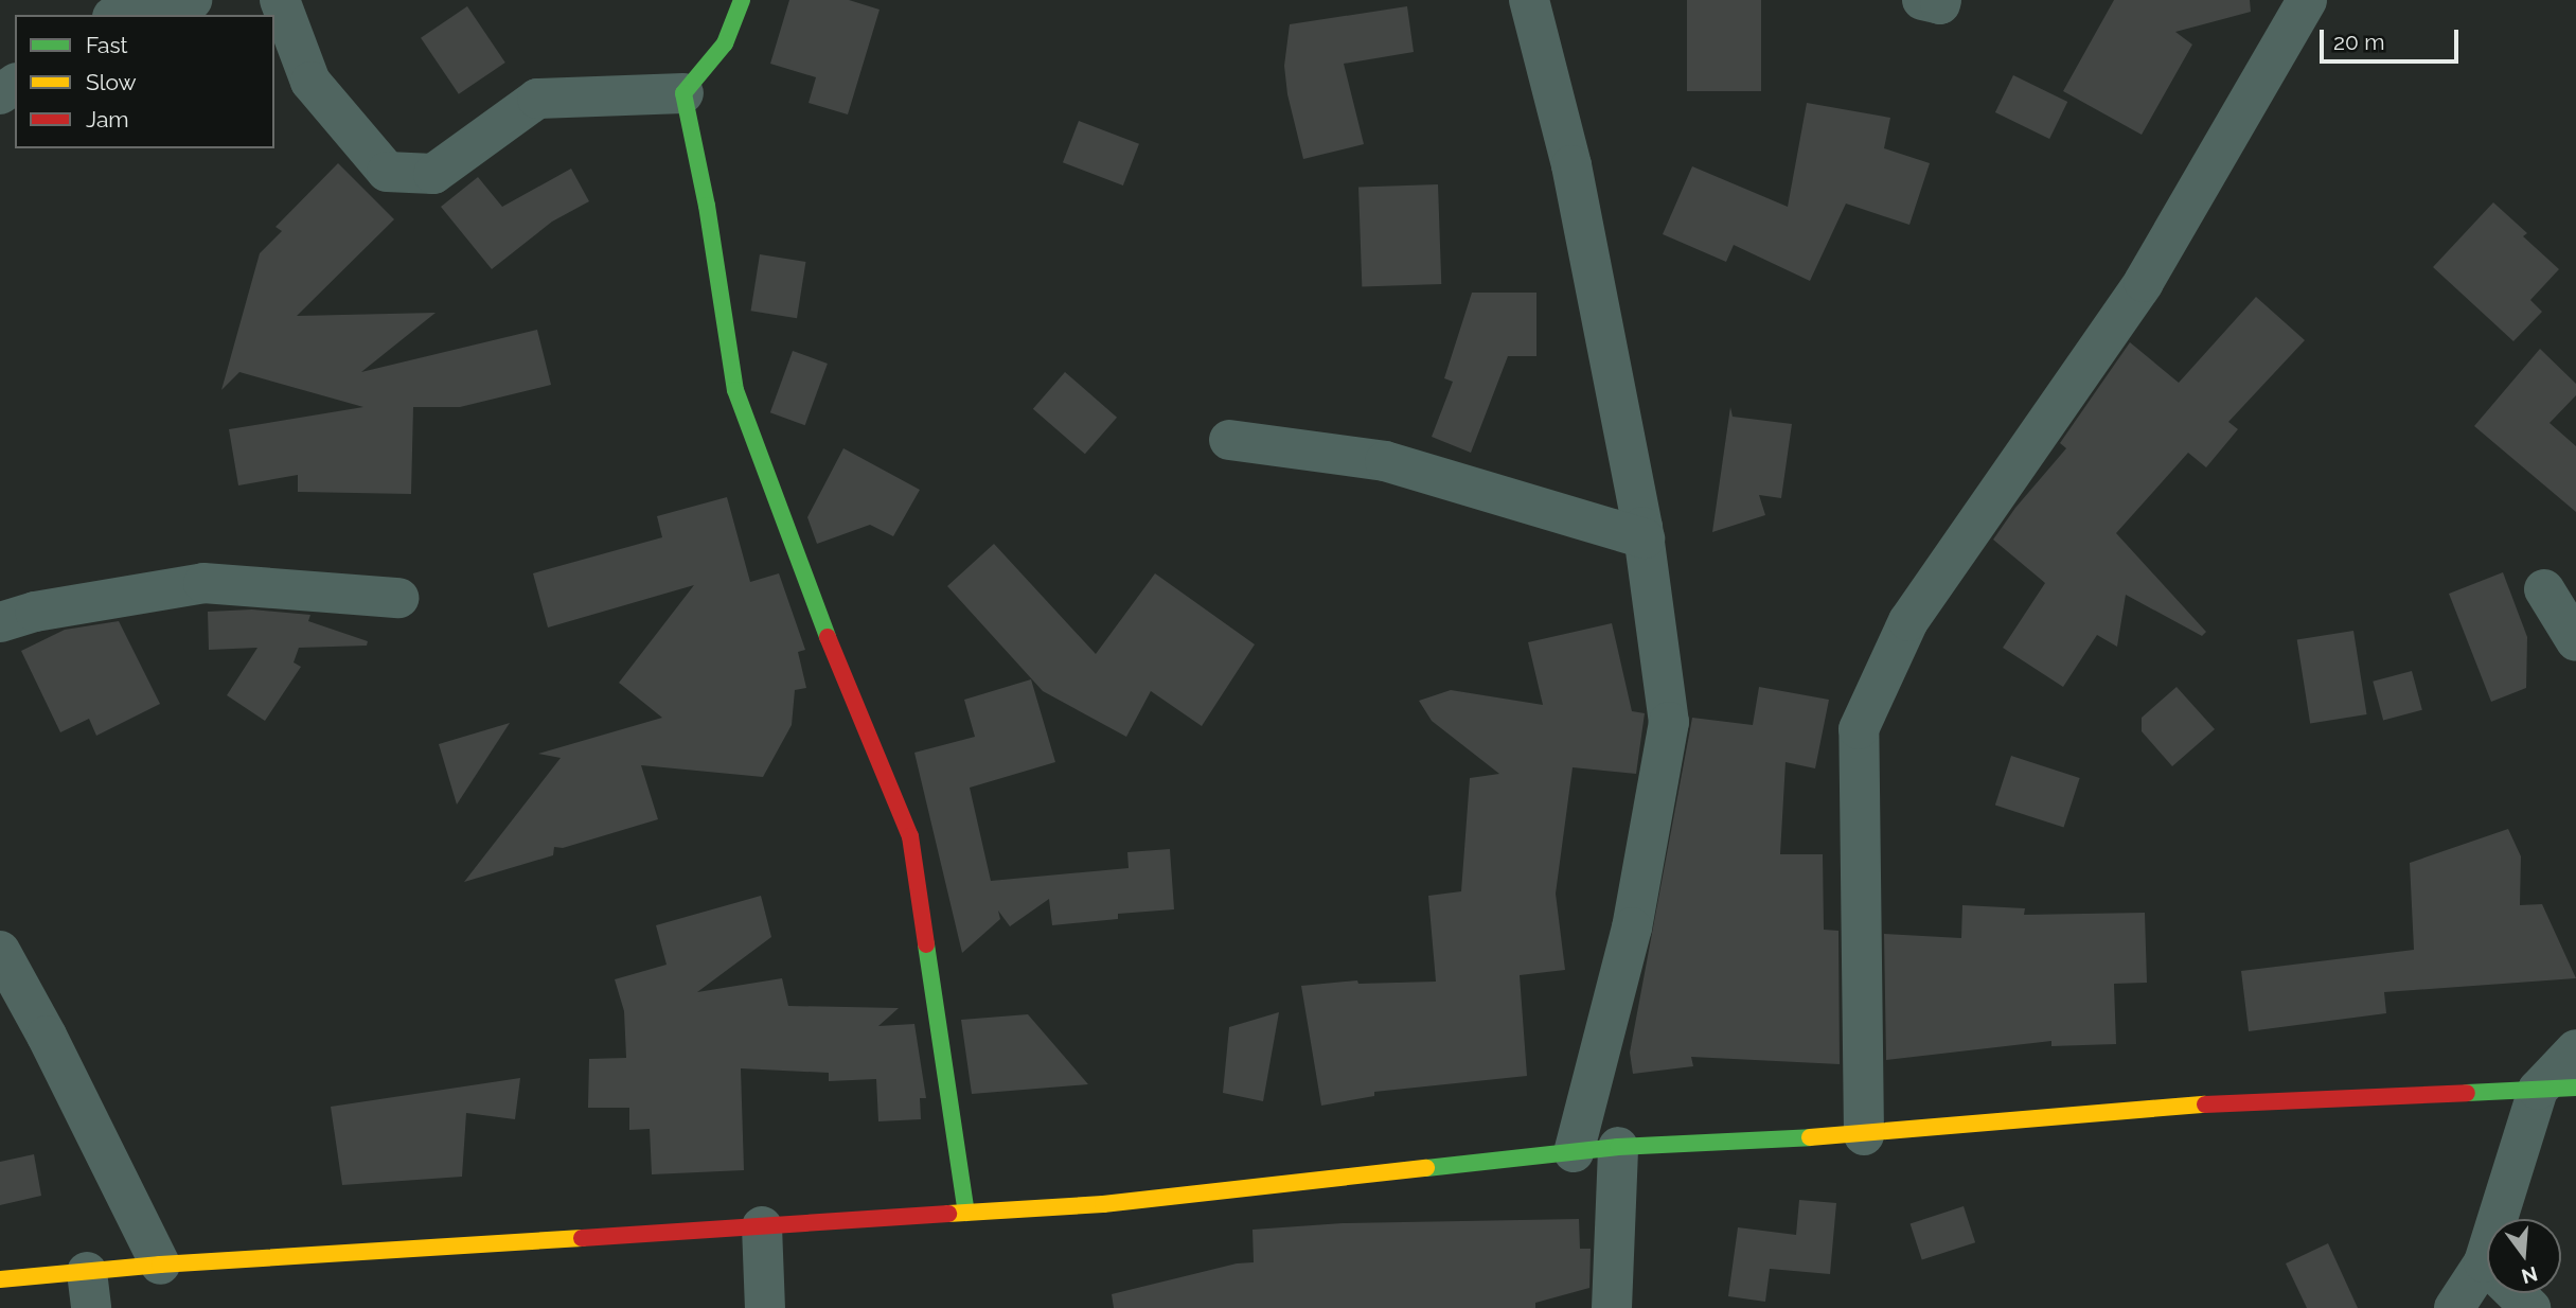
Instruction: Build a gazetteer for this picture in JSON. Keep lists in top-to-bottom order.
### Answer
{
  "legend": ["Fast", "Slow", "Jam"],
  "scale_bar": "20 m",
  "north": "bottom"
}
